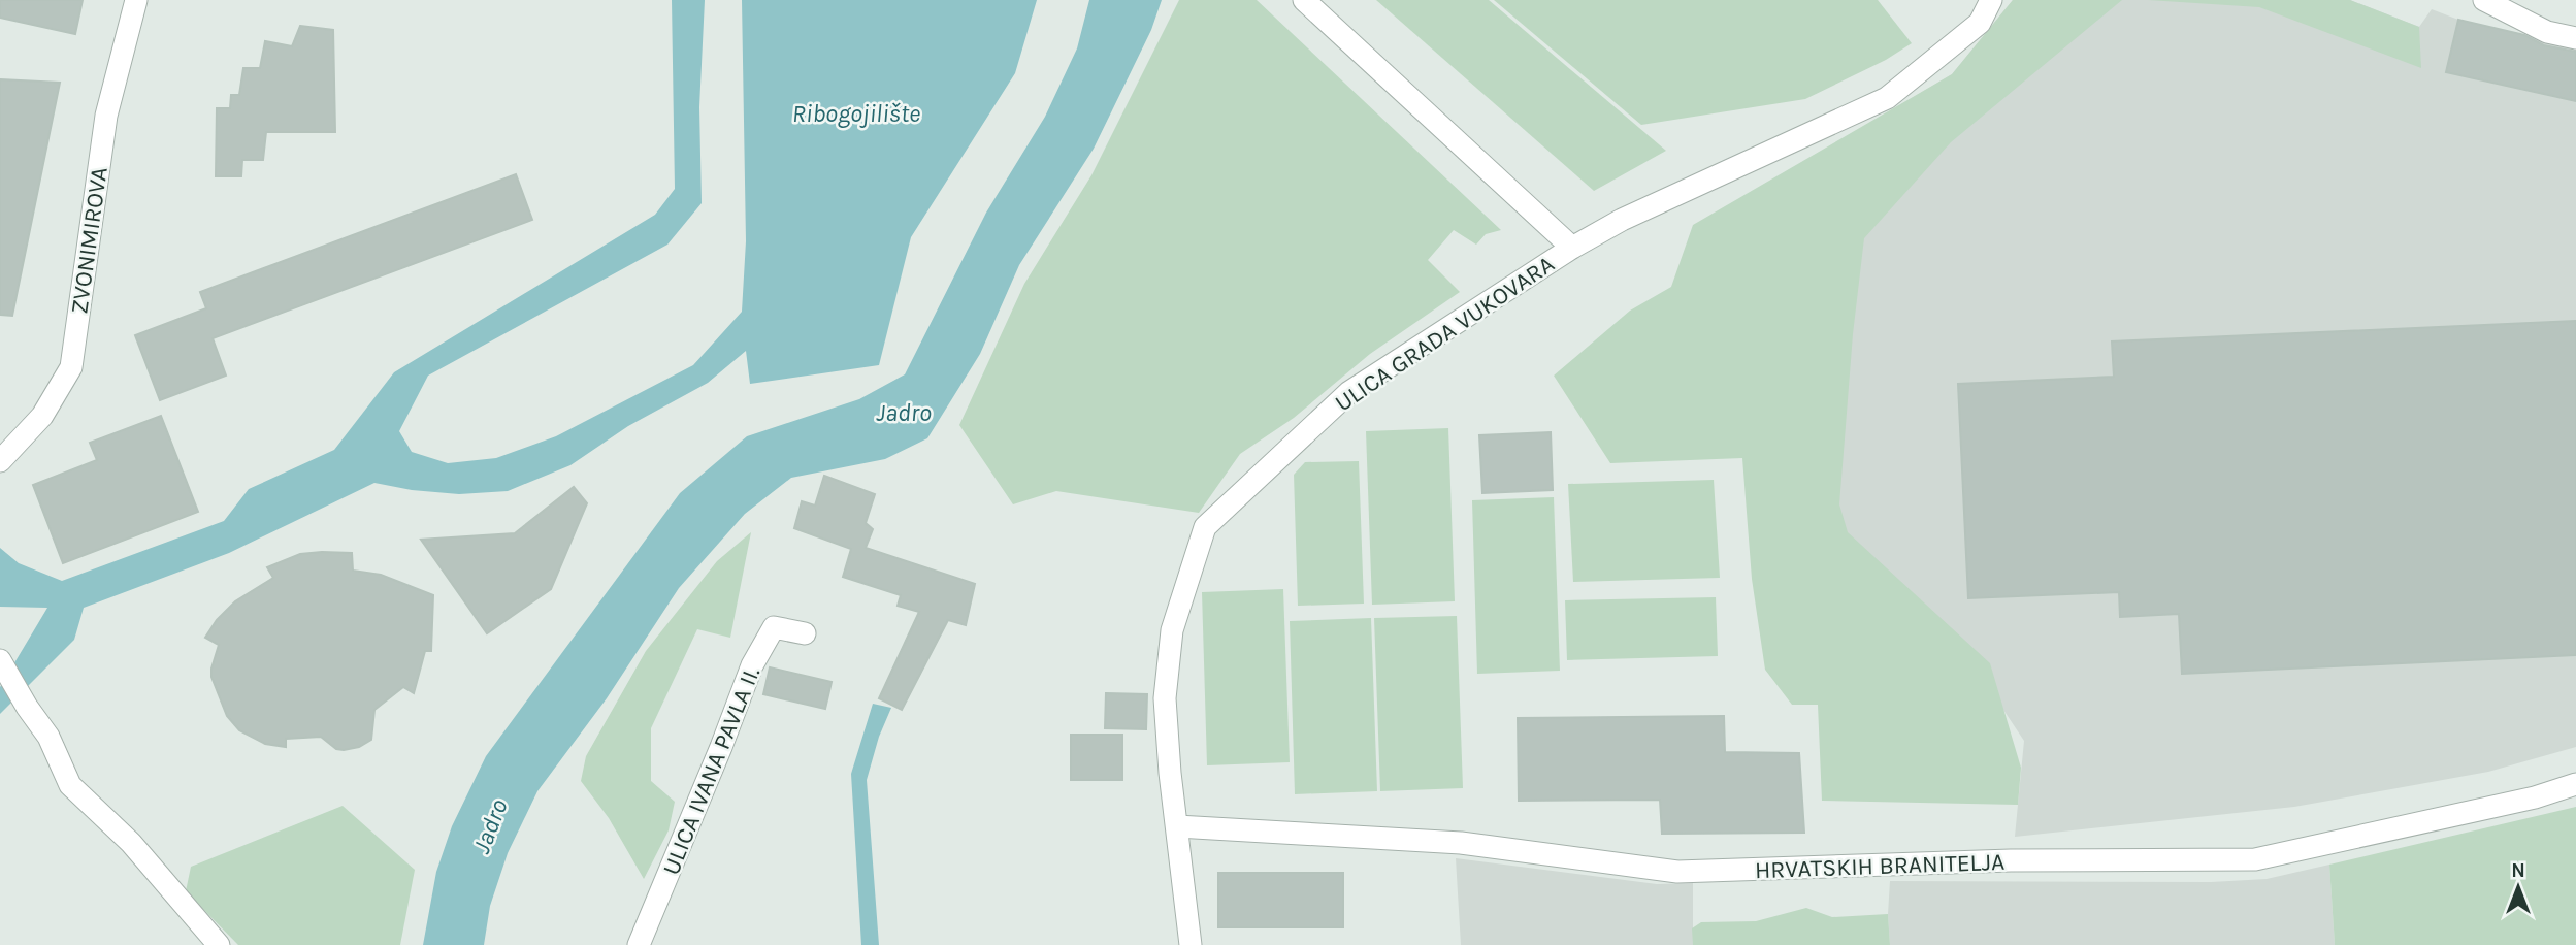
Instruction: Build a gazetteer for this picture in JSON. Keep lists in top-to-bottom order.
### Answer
{
  "streets": {
    "street": [
      "ZVONIMIROVA",
      "ULICA GRADA VUKOVARA",
      "ULICA IVANA PAVLA II.",
      "HRVATSKIH BRANITELJA"
    ]
  },
  "crossings": [
    ["ULICA GRADA VUKOVARA", "HRVATSKIH BRANITELJA"]
  ],
  "water": ["Ribogojilište", "Jadro"],
  "north": "top"
}
